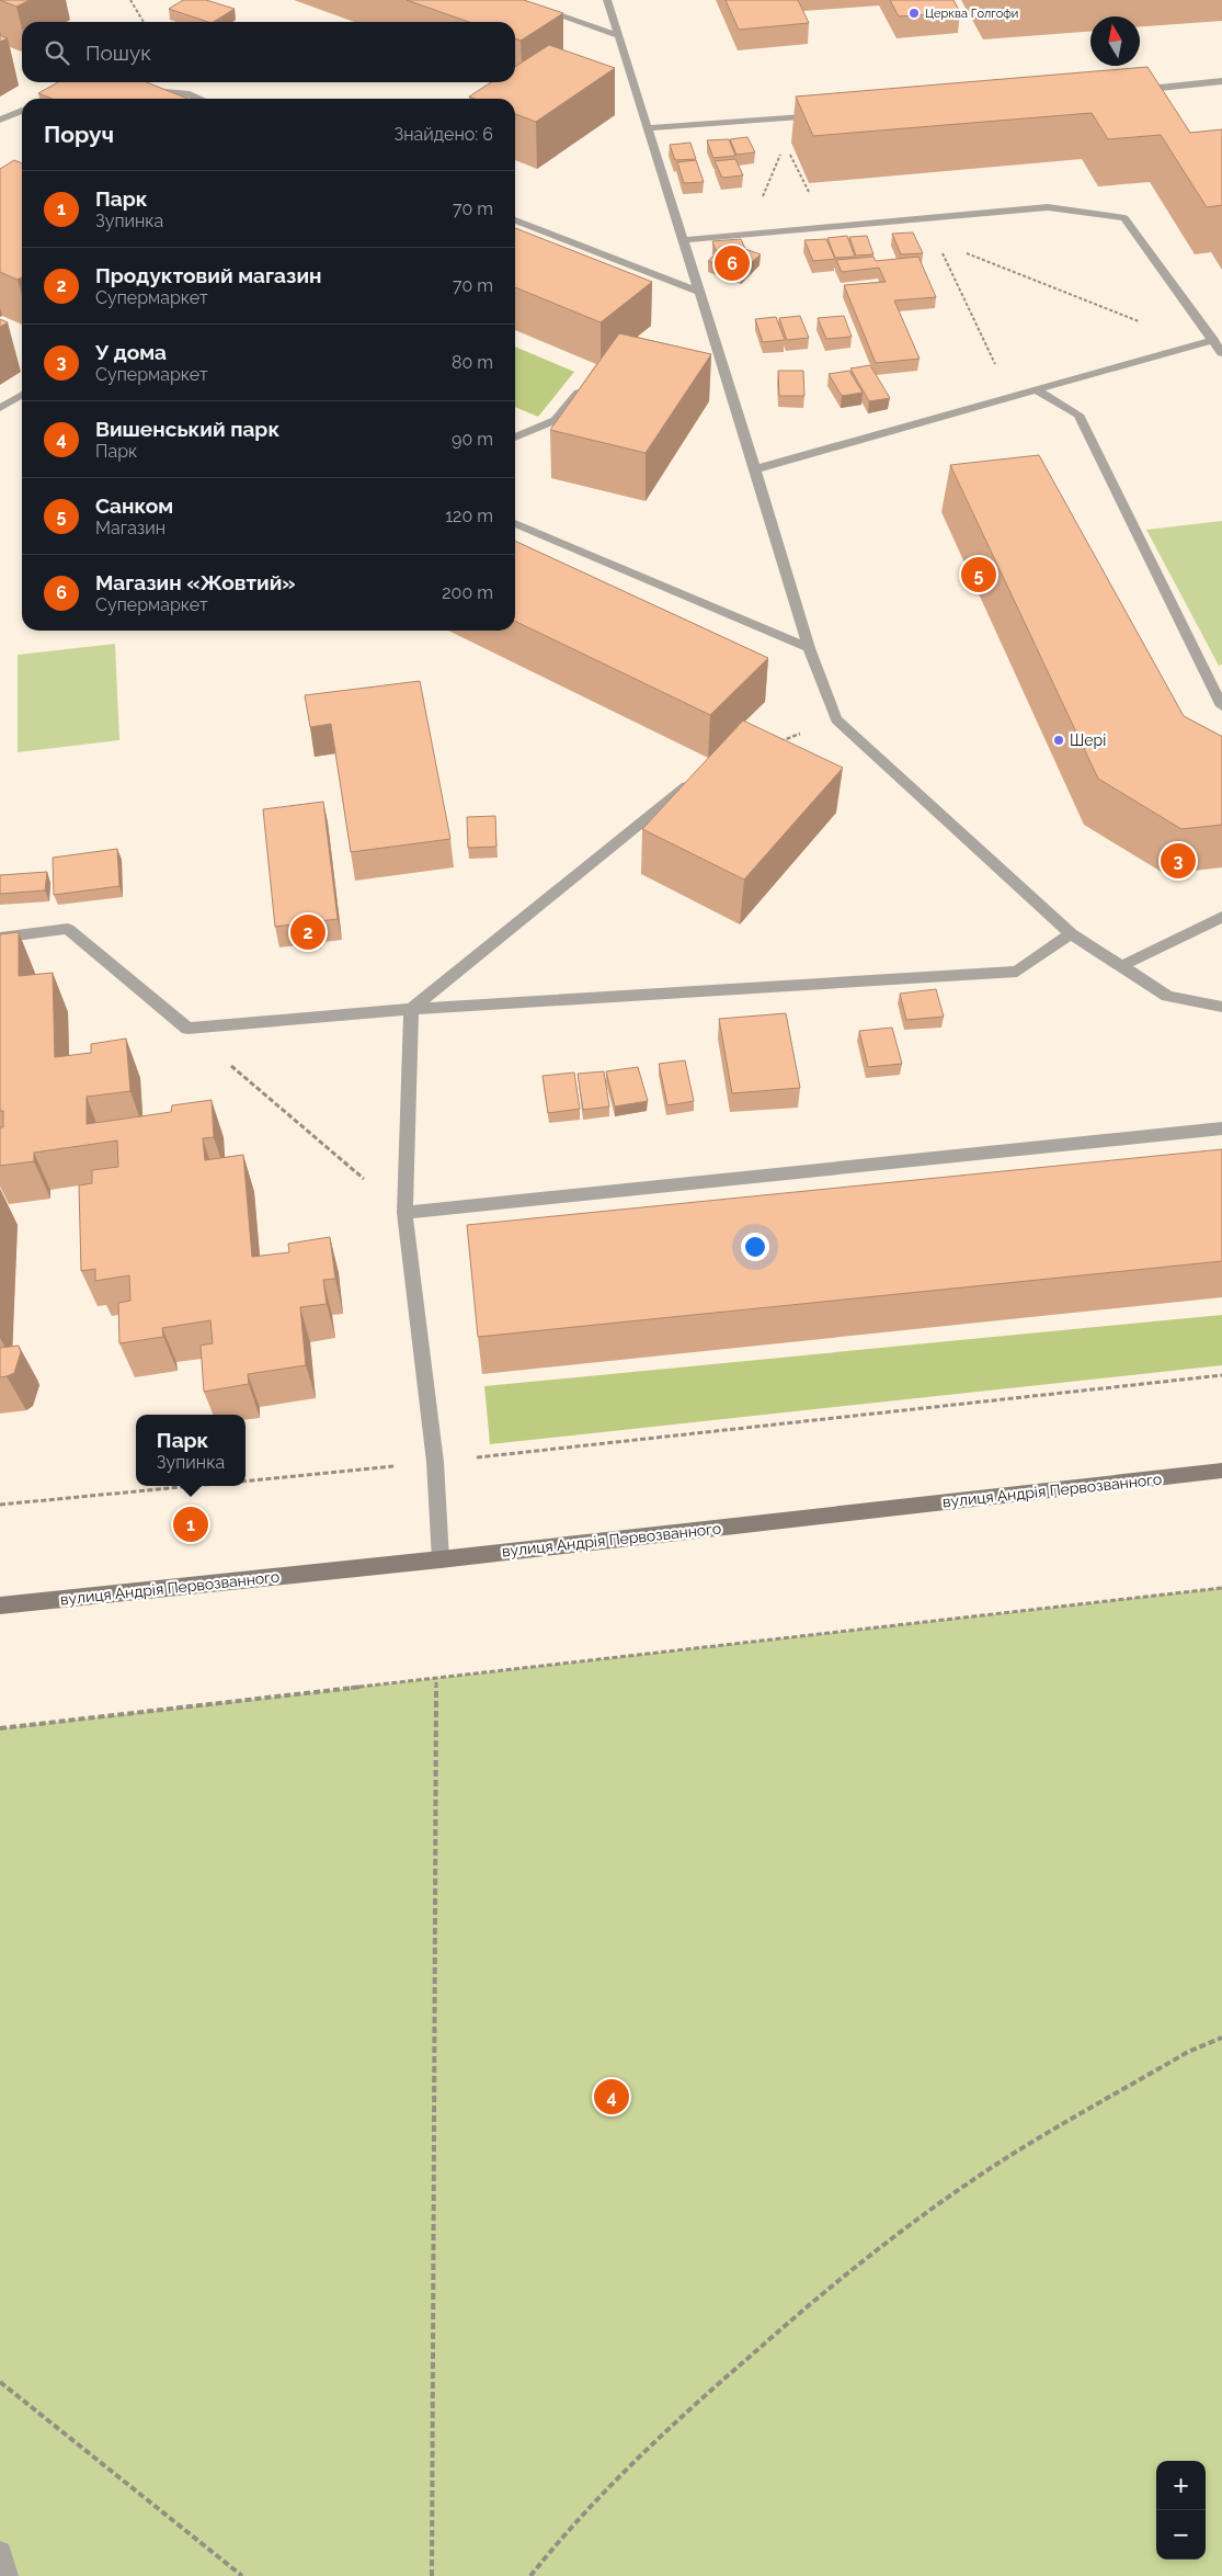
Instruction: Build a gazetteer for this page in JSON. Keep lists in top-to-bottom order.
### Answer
{
  "streets": {
    "street": ["вулиця Андрія Первозванного"]
  },
  "places": ["Церква Голгофи", "Шері"],
  "north": "top",
  "page": {
    "search": "Пошук",
    "heading": ["Поруч", "Знайдено: 6"],
    "list": [
      {
        "mark": "1",
        "name": "Парк",
        "note": "Зупинка",
        "value": "70 m"
      },
      {
        "mark": "2",
        "name": "Продуктовий магазин",
        "note": "Супермаркет",
        "value": "70 m"
      },
      {
        "mark": "3",
        "name": "У дома",
        "note": "Супермаркет",
        "value": "80 m"
      },
      {
        "mark": "4",
        "name": "Вишенський парк",
        "note": "Парк",
        "value": "90 m"
      },
      {
        "mark": "5",
        "name": "Санком",
        "note": "Магазин",
        "value": "120 m"
      },
      {
        "mark": "6",
        "name": "Магазин «Жовтий»",
        "note": "Супермаркет",
        "value": "200 m"
      }
    ],
    "pins": [
      "6",
      "5",
      "3",
      "2",
      "1",
      "4"
    ],
    "popup": ["Парк", "Зупинка"],
    "map_buttons": ["+", "−"]
  }
}
